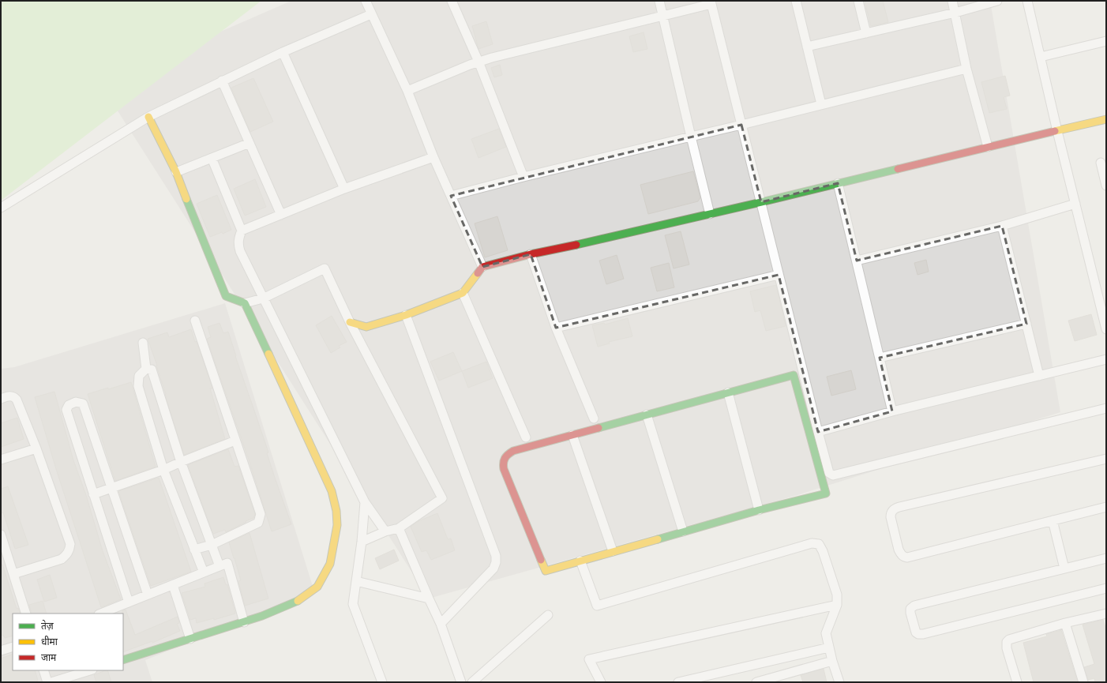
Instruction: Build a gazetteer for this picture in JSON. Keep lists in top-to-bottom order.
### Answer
{
  "legend": ["तेज़", "धीमा", "जाम"]
}
